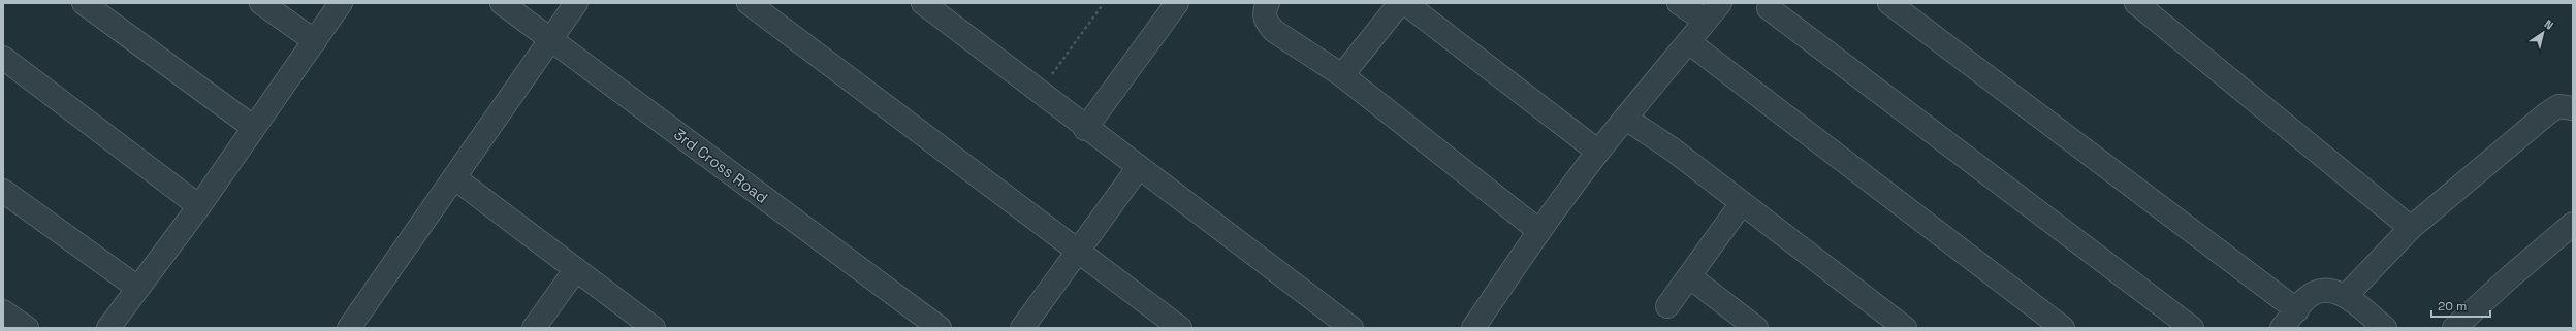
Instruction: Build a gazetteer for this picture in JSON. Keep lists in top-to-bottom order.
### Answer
{
  "streets": {
    "street": ["3rd Cross Road"]
  },
  "scale_bar": "20 m",
  "north": "top right"
}
